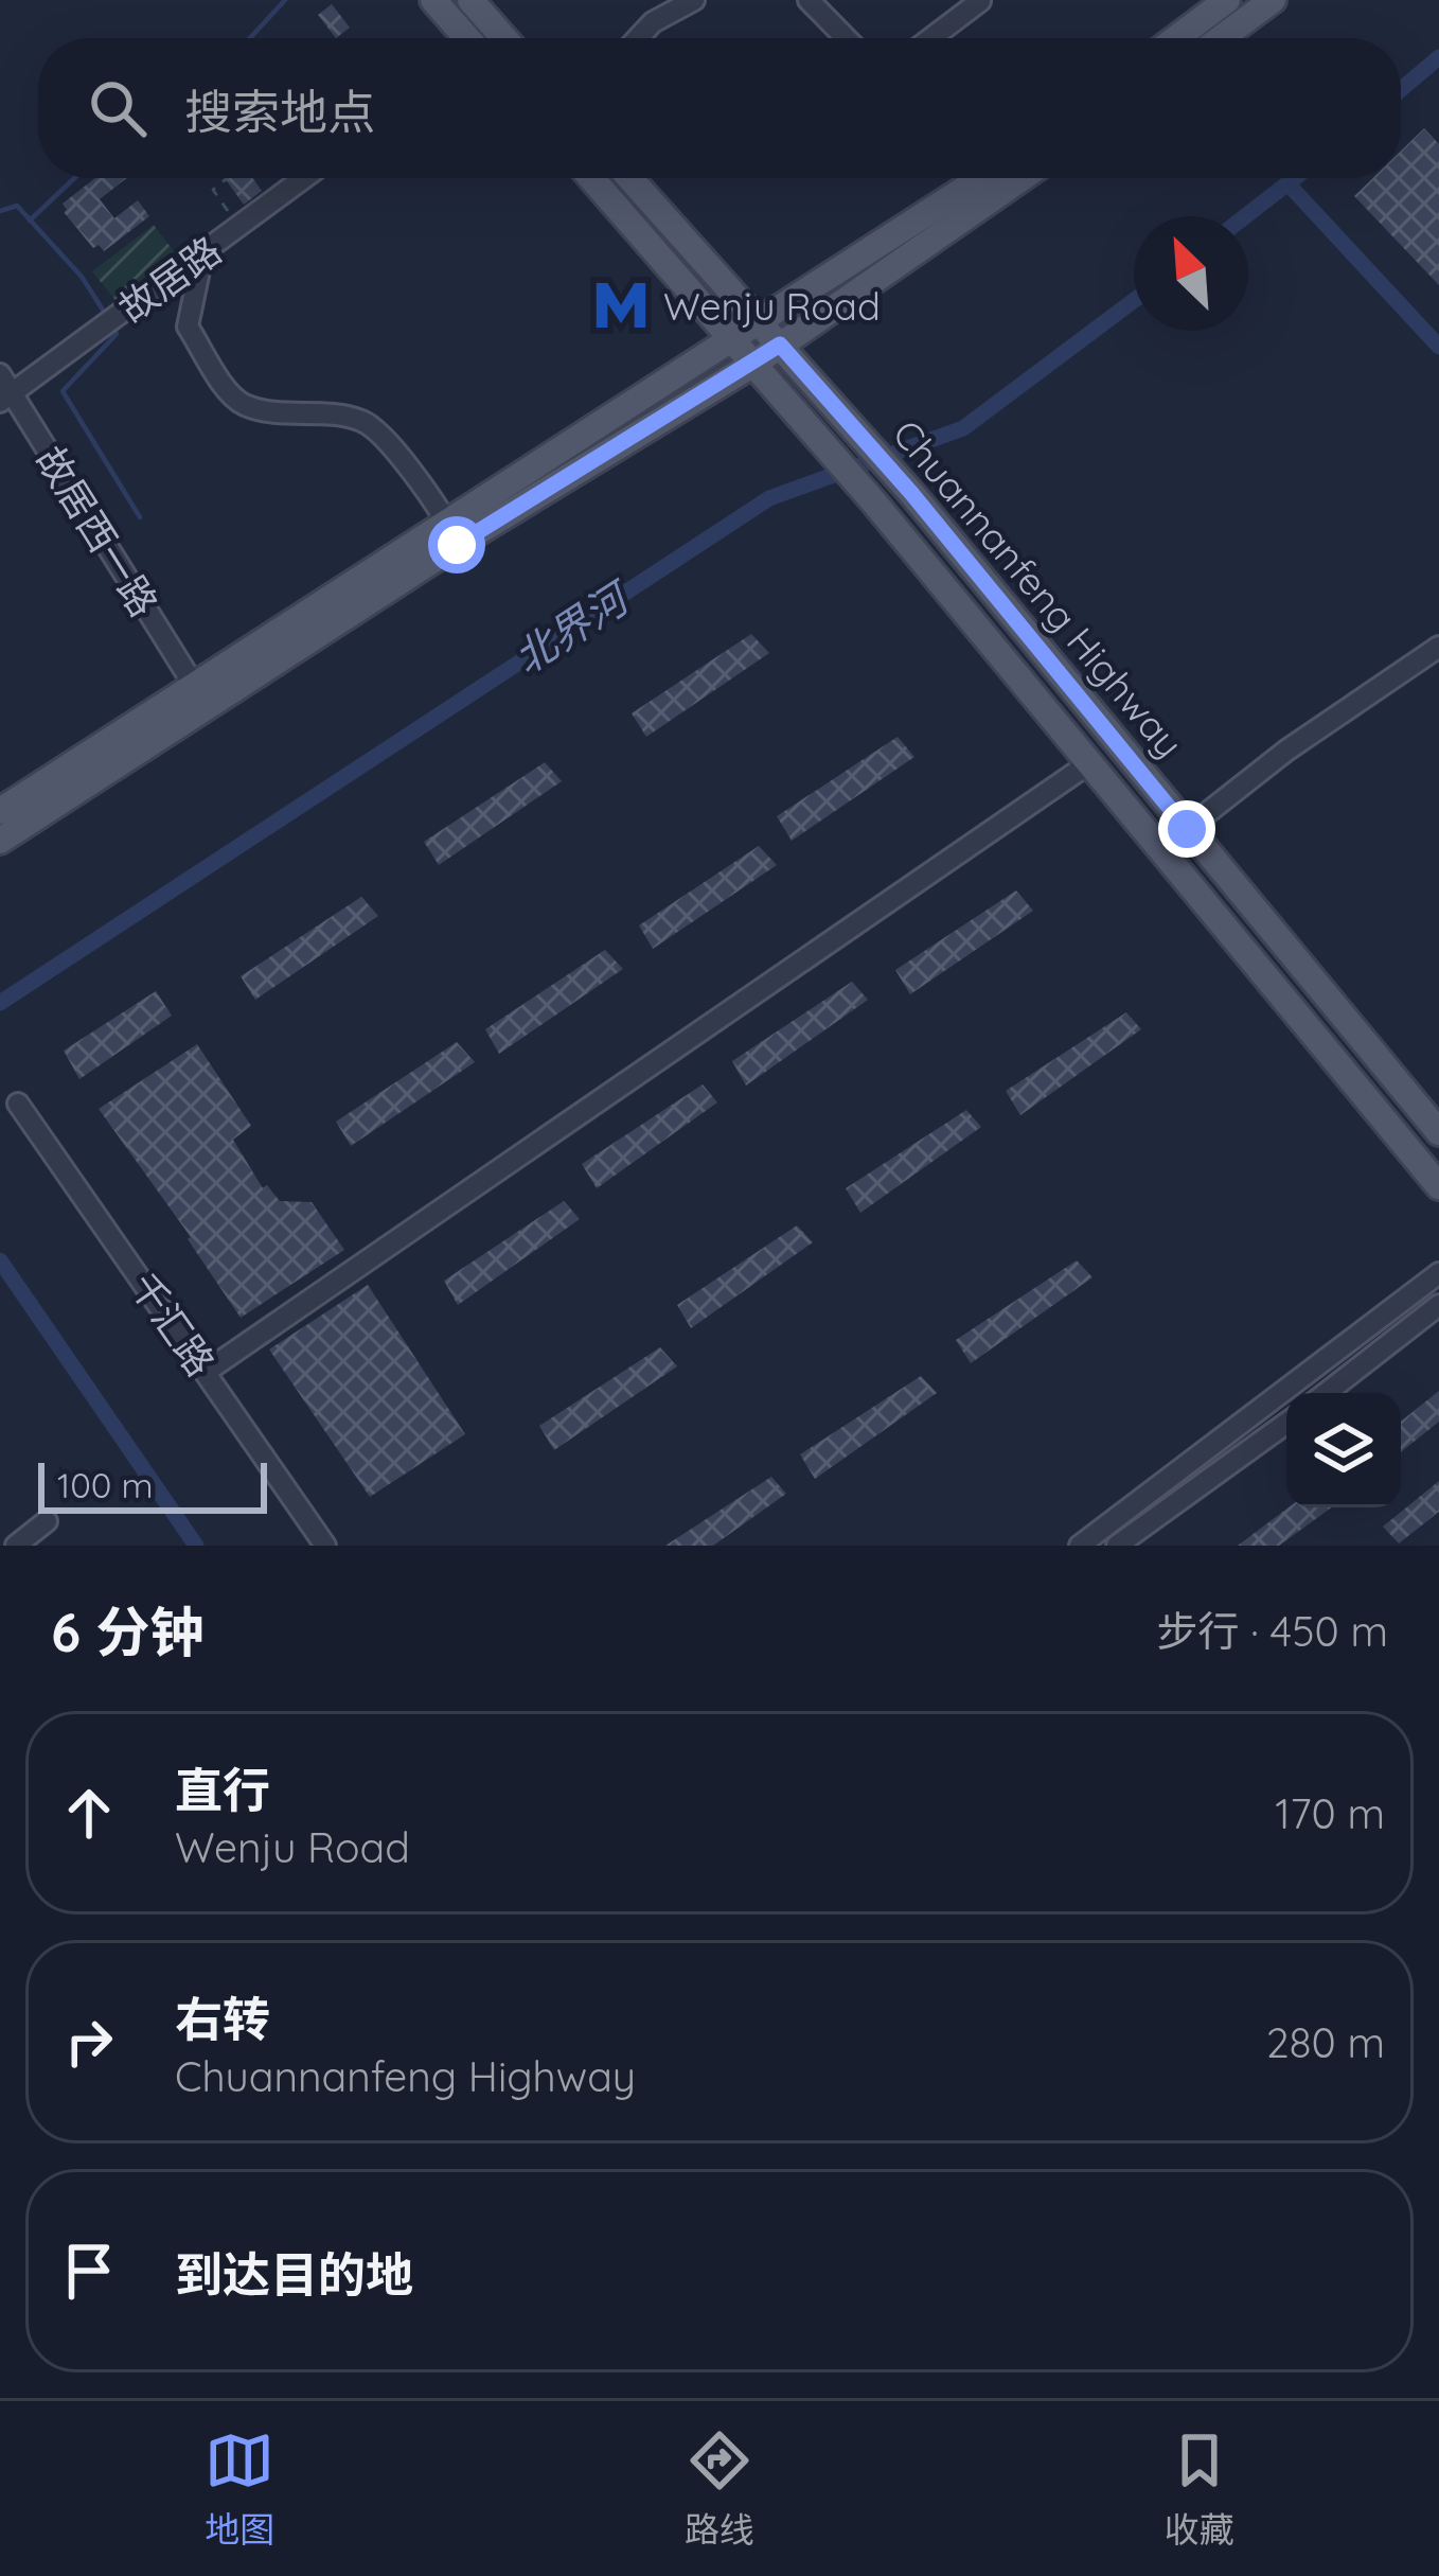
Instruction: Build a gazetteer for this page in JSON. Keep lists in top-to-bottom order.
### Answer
{
  "streets": {
    "main road": ["Chuannanfeng Highway"],
    "street": ["故居路", "故居西一路", "千汇路"]
  },
  "crossings": [
    ["故居路", "故居西一路"]
  ],
  "water": ["北界河"],
  "places": {
    "metro station": ["Wenju Road"]
  },
  "scale_bar": "100 m",
  "north": "top left",
  "page": {
    "search": "搜索地点",
    "scale": "100 m",
    "heading": ["6 分钟", "步行 · 450 m"],
    "list": [
      ["直行", "Wenju Road", "170 m"],
      ["右转", "Chuannanfeng Highway", "280 m"],
      "到达目的地"
    ],
    "nav": ["地图", "路线", "收藏"]
  }
}
